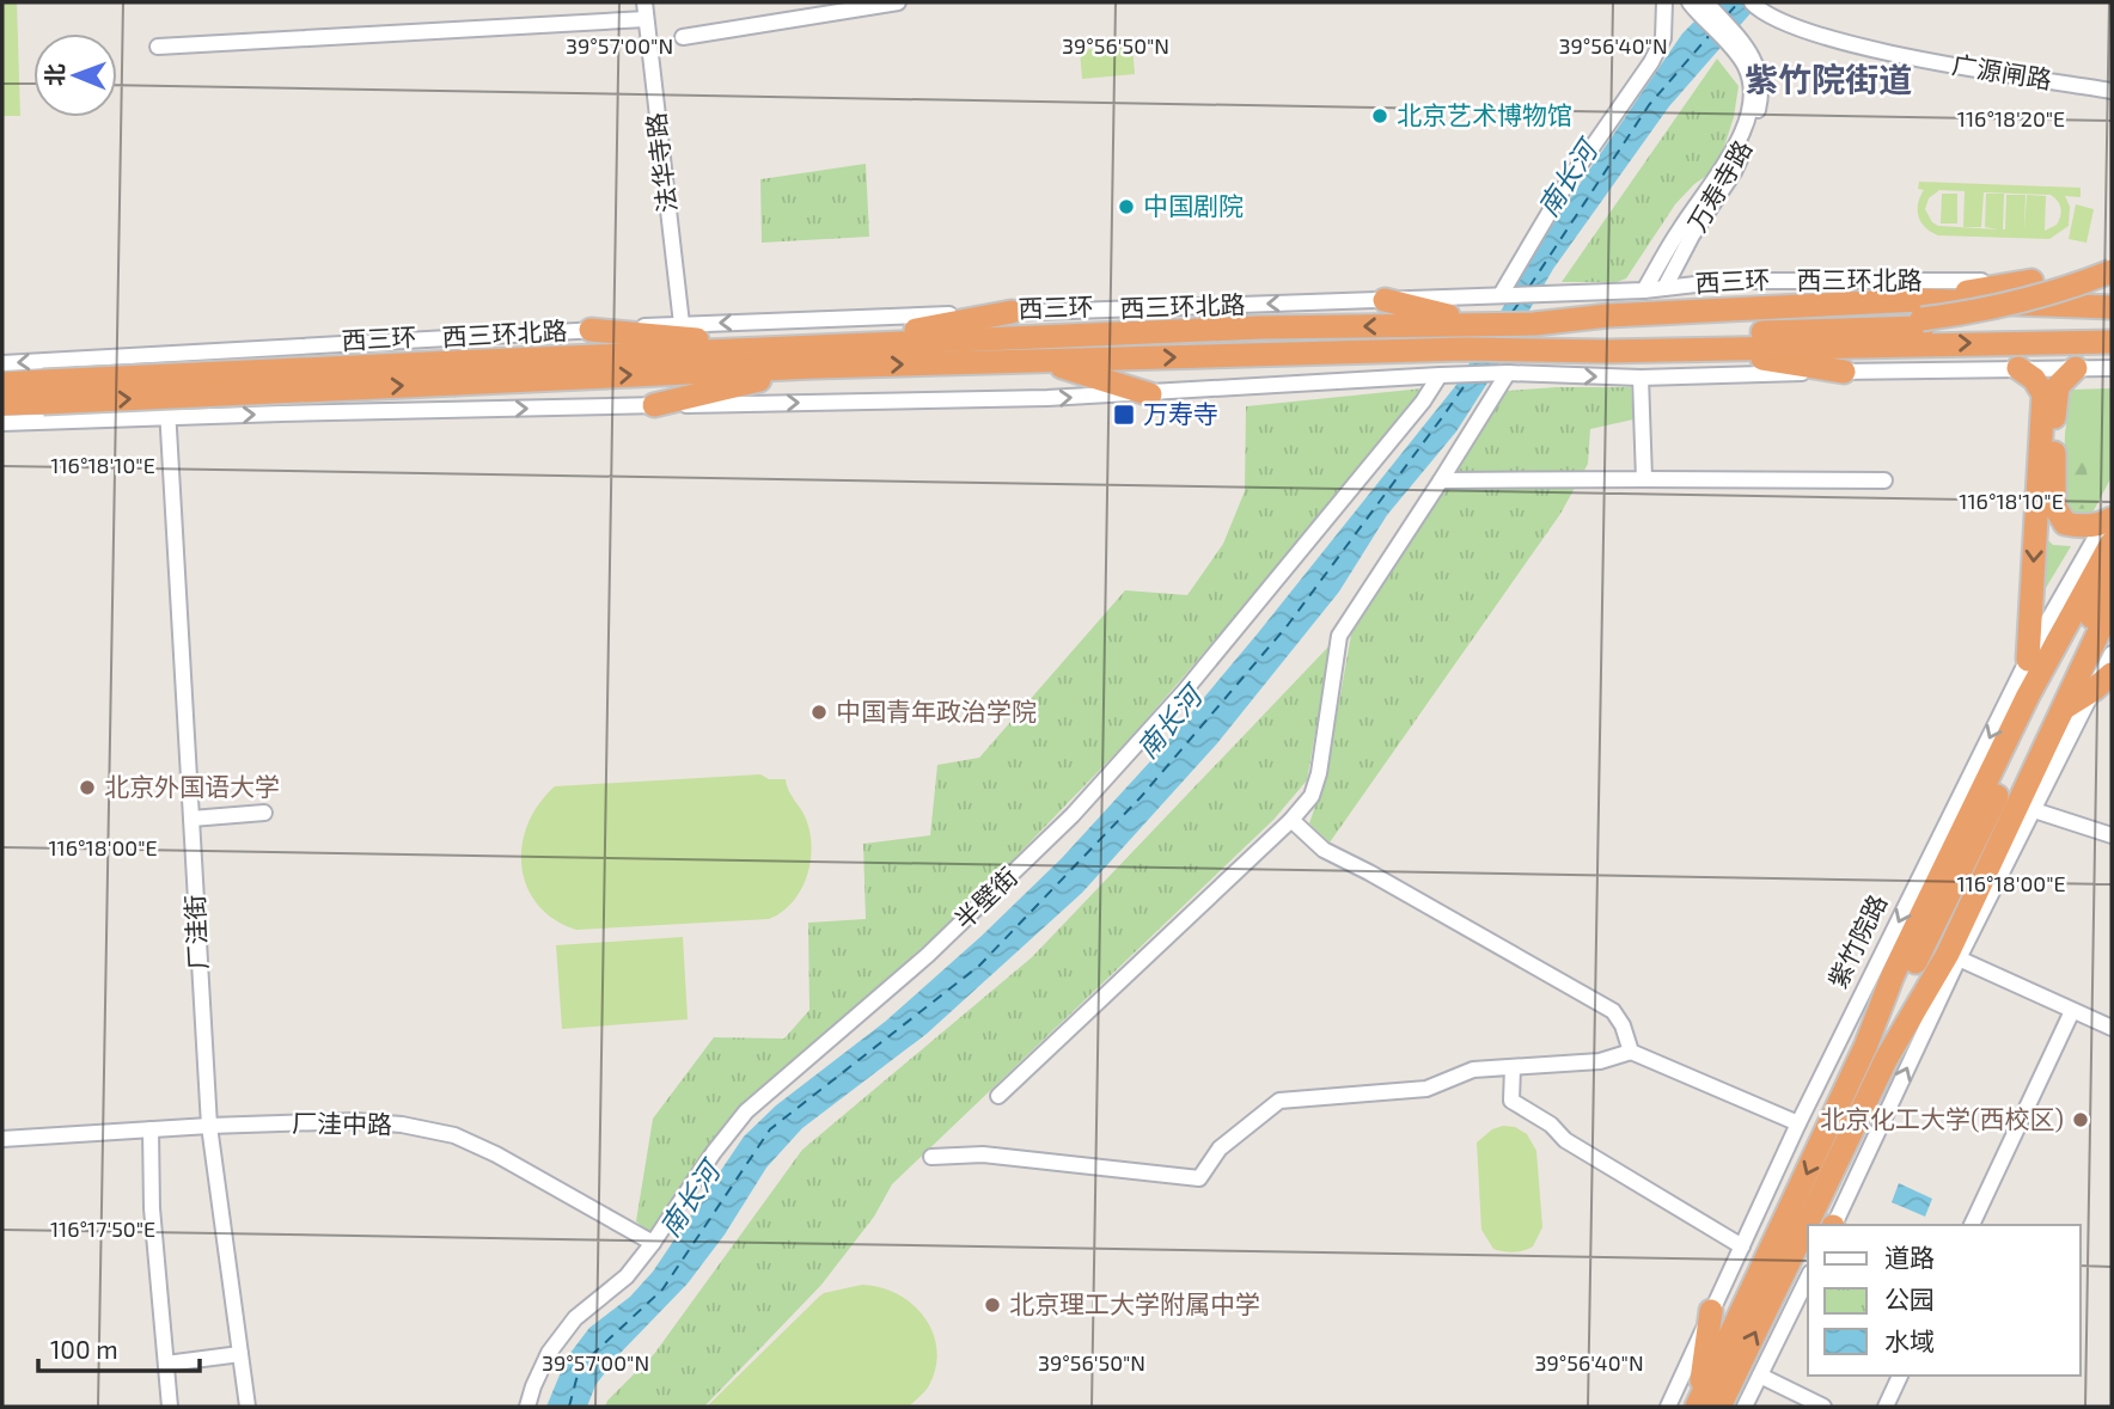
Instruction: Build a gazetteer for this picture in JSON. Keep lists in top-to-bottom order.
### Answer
{
  "streets": {
    "highway": ["西三环", "紫竹院路"],
    "street": [
      "广源闸路",
      "法华寺路",
      "万寿寺路",
      "西三环北路",
      "半壁街",
      "厂洼街",
      "厂洼中路"
    ]
  },
  "crossings": [
    ["法华寺路", "西三环北路"],
    ["万寿寺路", "西三环北路"],
    ["西三环北路", "厂洼街"],
    ["半壁街", "厂洼中路"],
    ["厂洼街", "厂洼中路"]
  ],
  "districts": ["紫竹院街道"],
  "water": ["南长河"],
  "places": {
    "other": [
      "北京艺术博物馆",
      "中国剧院",
      "中国青年政治学院",
      "北京外国语大学",
      "北京化工大学(西校区)",
      "北京理工大学附属中学"
    ],
    "transit": ["万寿寺"]
  },
  "legend": ["道路", "公园", "水域"],
  "scale_bar": "100 m",
  "north": "left",
  "coordinates": [
    "39°57'00\"N",
    "39°56'50\"N",
    "39°56'40\"N",
    "116°18'20\"E",
    "116°18'10\"E",
    "116°18'00\"E",
    "116°17'50\"E"
  ]
}
